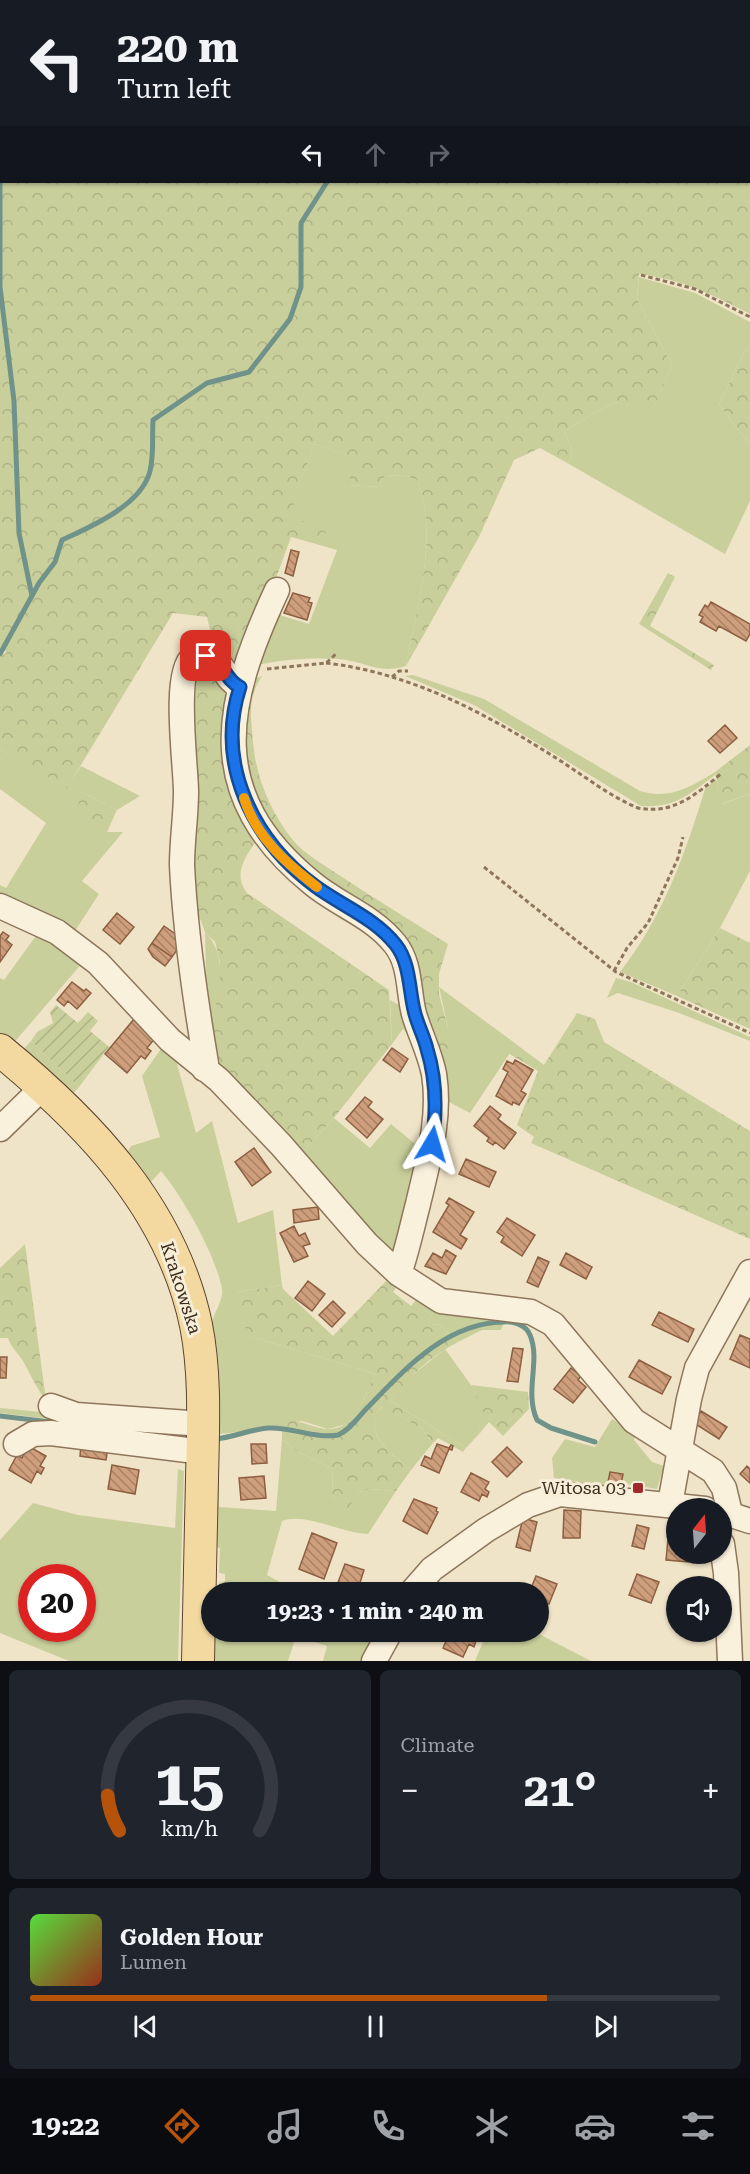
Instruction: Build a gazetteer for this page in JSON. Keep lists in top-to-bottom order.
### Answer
{
  "streets": {
    "main road": ["Krakowska"]
  },
  "places": {
    "transit": ["Witosa 03"]
  },
  "north": "top",
  "page": {
    "turn": ["220 m", "Turn left"],
    "limit": "20",
    "trip": "19:23 · 1 min · 240 m",
    "tile": "Climate",
    "heat": ["−", "21°", "+"],
    "song": ["Golden Hour", "Lumen"],
    "tabs": "19:22",
    "gauge": ["15", "km/h"]
  }
}
